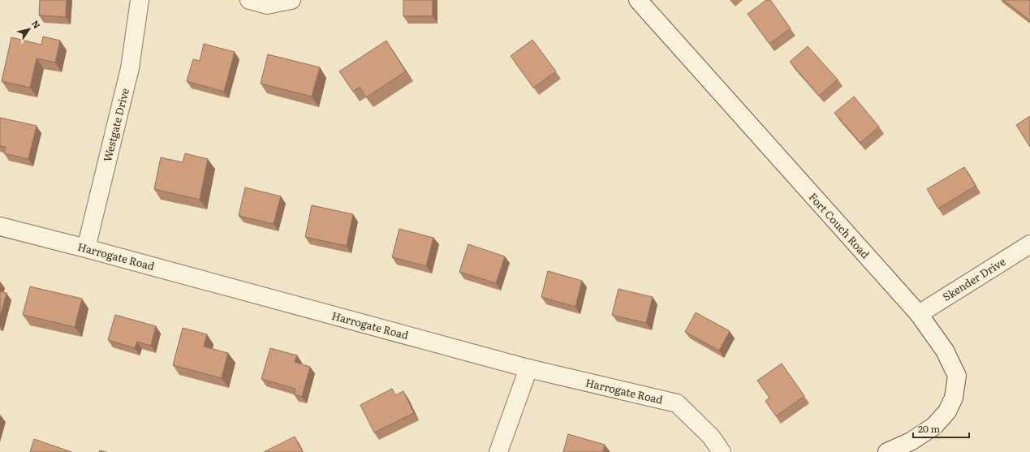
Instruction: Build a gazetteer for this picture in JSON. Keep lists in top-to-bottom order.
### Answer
{
  "streets": {
    "street": [
      "Westgate Drive",
      "Fort Couch Road",
      "Harrogate Road",
      "Skender Drive"
    ]
  },
  "crossings": [
    ["Westgate Drive", "Harrogate Road"],
    ["Fort Couch Road", "Skender Drive"]
  ],
  "scale_bar": "20 m",
  "north": "top right"
}
